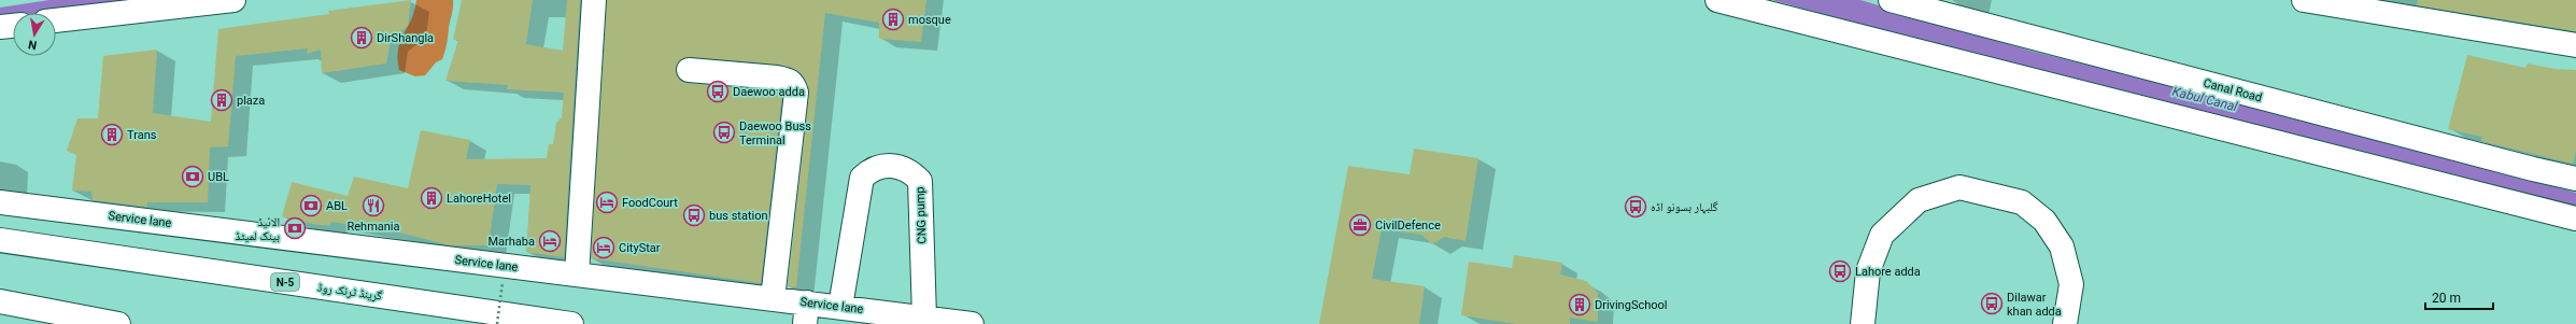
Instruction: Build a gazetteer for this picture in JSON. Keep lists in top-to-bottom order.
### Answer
{
  "streets": {
    "main road": [
      "Canal Road",
      "CNG pump",
      "Service lane",
      "N-5",
      "گرینڈ ٹرنک روڈ"
    ]
  },
  "crossings": [
    ["CNG pump", "Service lane"]
  ],
  "water": ["Kabul Canal"],
  "places": {
    "building": [
      "mosque",
      "DirShangla",
      "plaza",
      "Trans",
      "LahoreHotel",
      "DrivingSchool"
    ],
    "bus stop": [
      "Daewoo adda",
      "Daewoo Buss Terminal",
      "گلبہار بسونو اڈہ",
      "bus station",
      "Lahore adda",
      "Dilawar khan adda"
    ],
    "bank": ["UBL", "ABL", "الائیڈ بینک لمیٹڈ"],
    "hotel": ["FoodCourt", "Marhaba", "CityStar"],
    "restaurant": ["Rehmania"],
    "office": ["CivilDefence"]
  },
  "scale_bar": "20 m",
  "north": "bottom"
}
